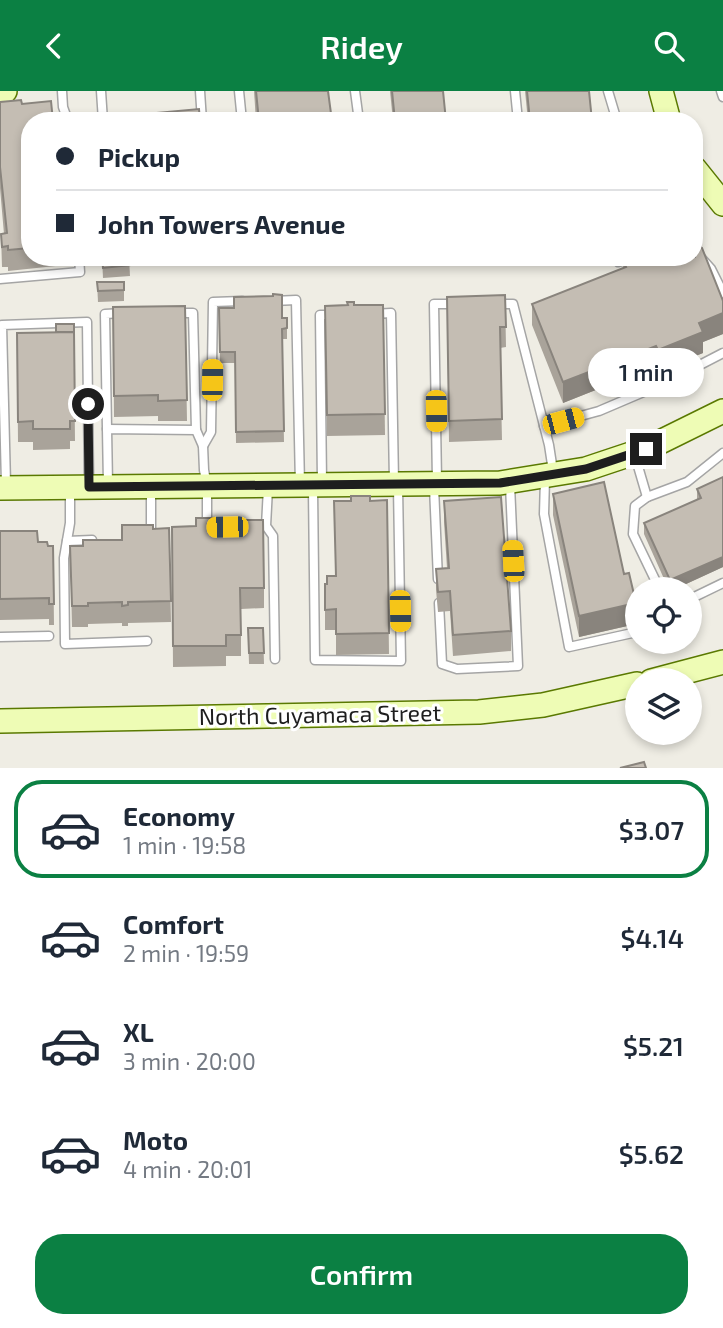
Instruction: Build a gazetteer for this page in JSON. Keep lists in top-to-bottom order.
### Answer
{
  "streets": {
    "street": ["North Cuyamaca Street"]
  },
  "page": {
    "header": "Ridey",
    "banner": ["Pickup", "John Towers Avenue"],
    "bubble": "1 min",
    "list": [
      {
        "name": "Economy",
        "note": "1 min · 19:58",
        "value": "$3.07"
      },
      {
        "name": "Comfort",
        "note": "2 min · 19:59",
        "value": "$4.14"
      },
      {
        "name": "XL",
        "note": "3 min · 20:00",
        "value": "$5.21"
      },
      {
        "name": "Moto",
        "note": "4 min · 20:01",
        "value": "$5.62"
      }
    ],
    "buttons": "Confirm"
  }
}
